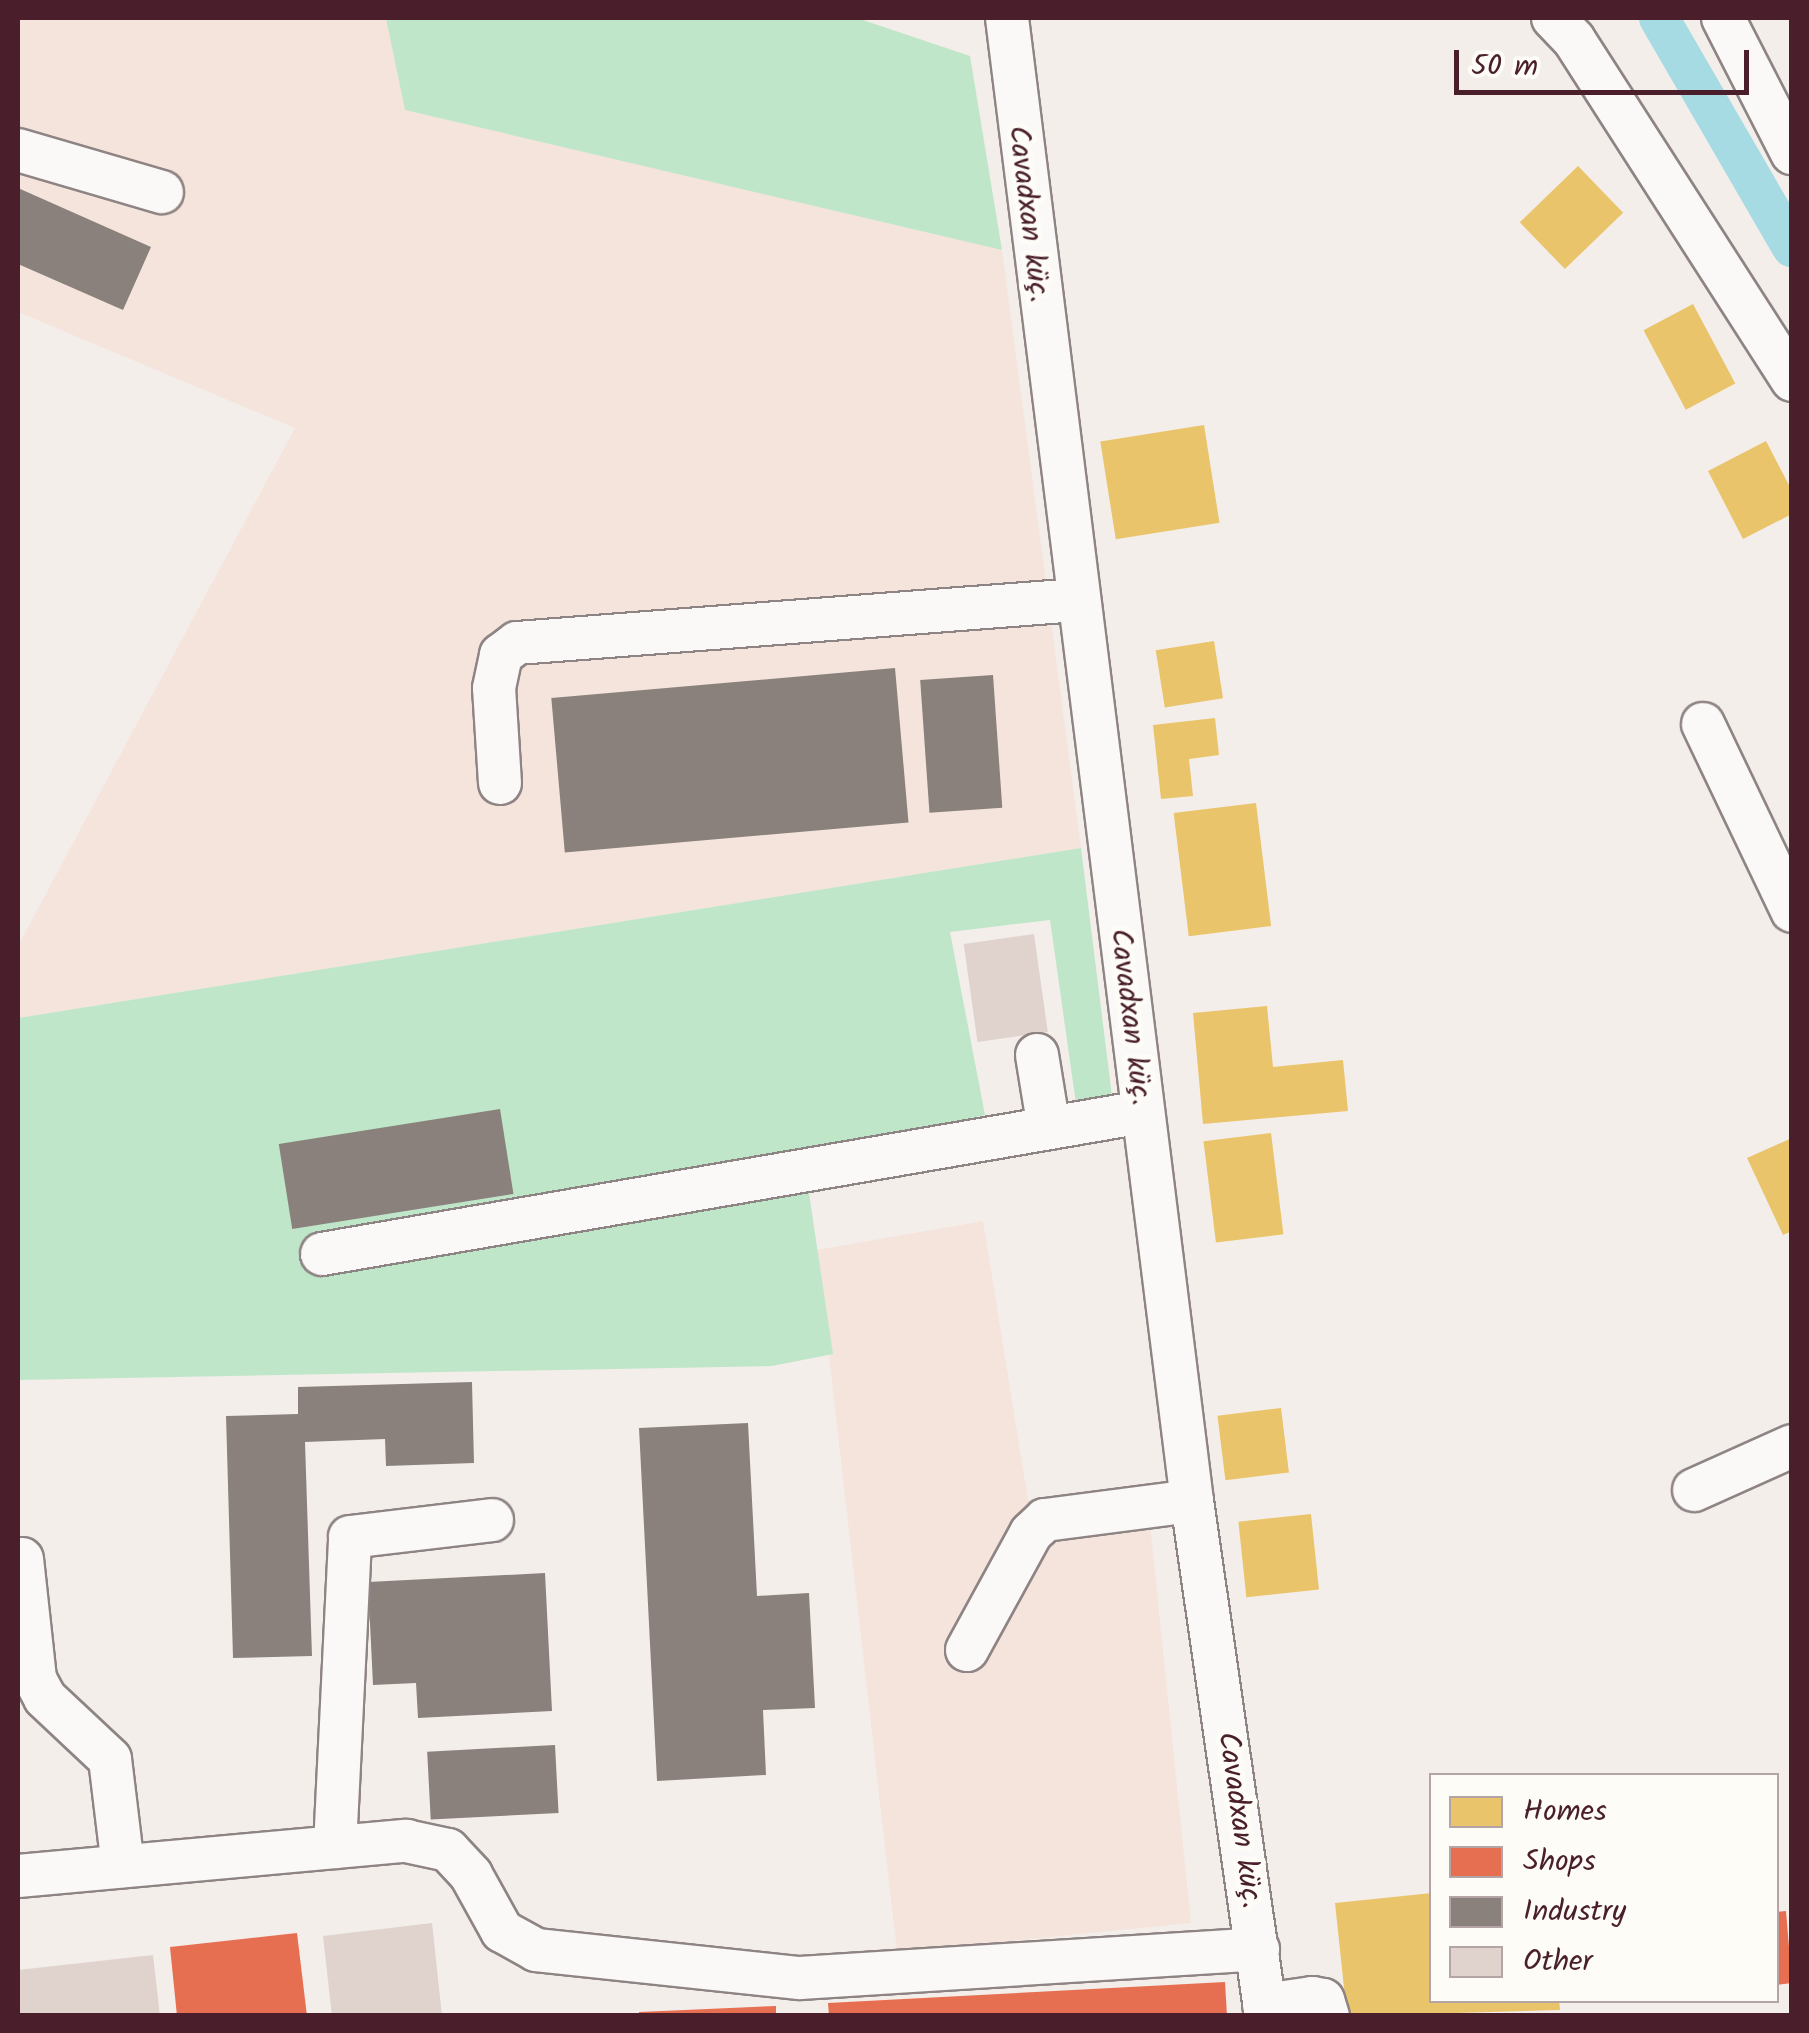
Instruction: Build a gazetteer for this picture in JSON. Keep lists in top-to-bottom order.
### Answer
{
  "streets": {
    "street": ["Cavadxan küç."]
  },
  "legend": [
    "Homes",
    "Shops",
    "Industry",
    "Other"
  ],
  "scale_bar": "50 m"
}
